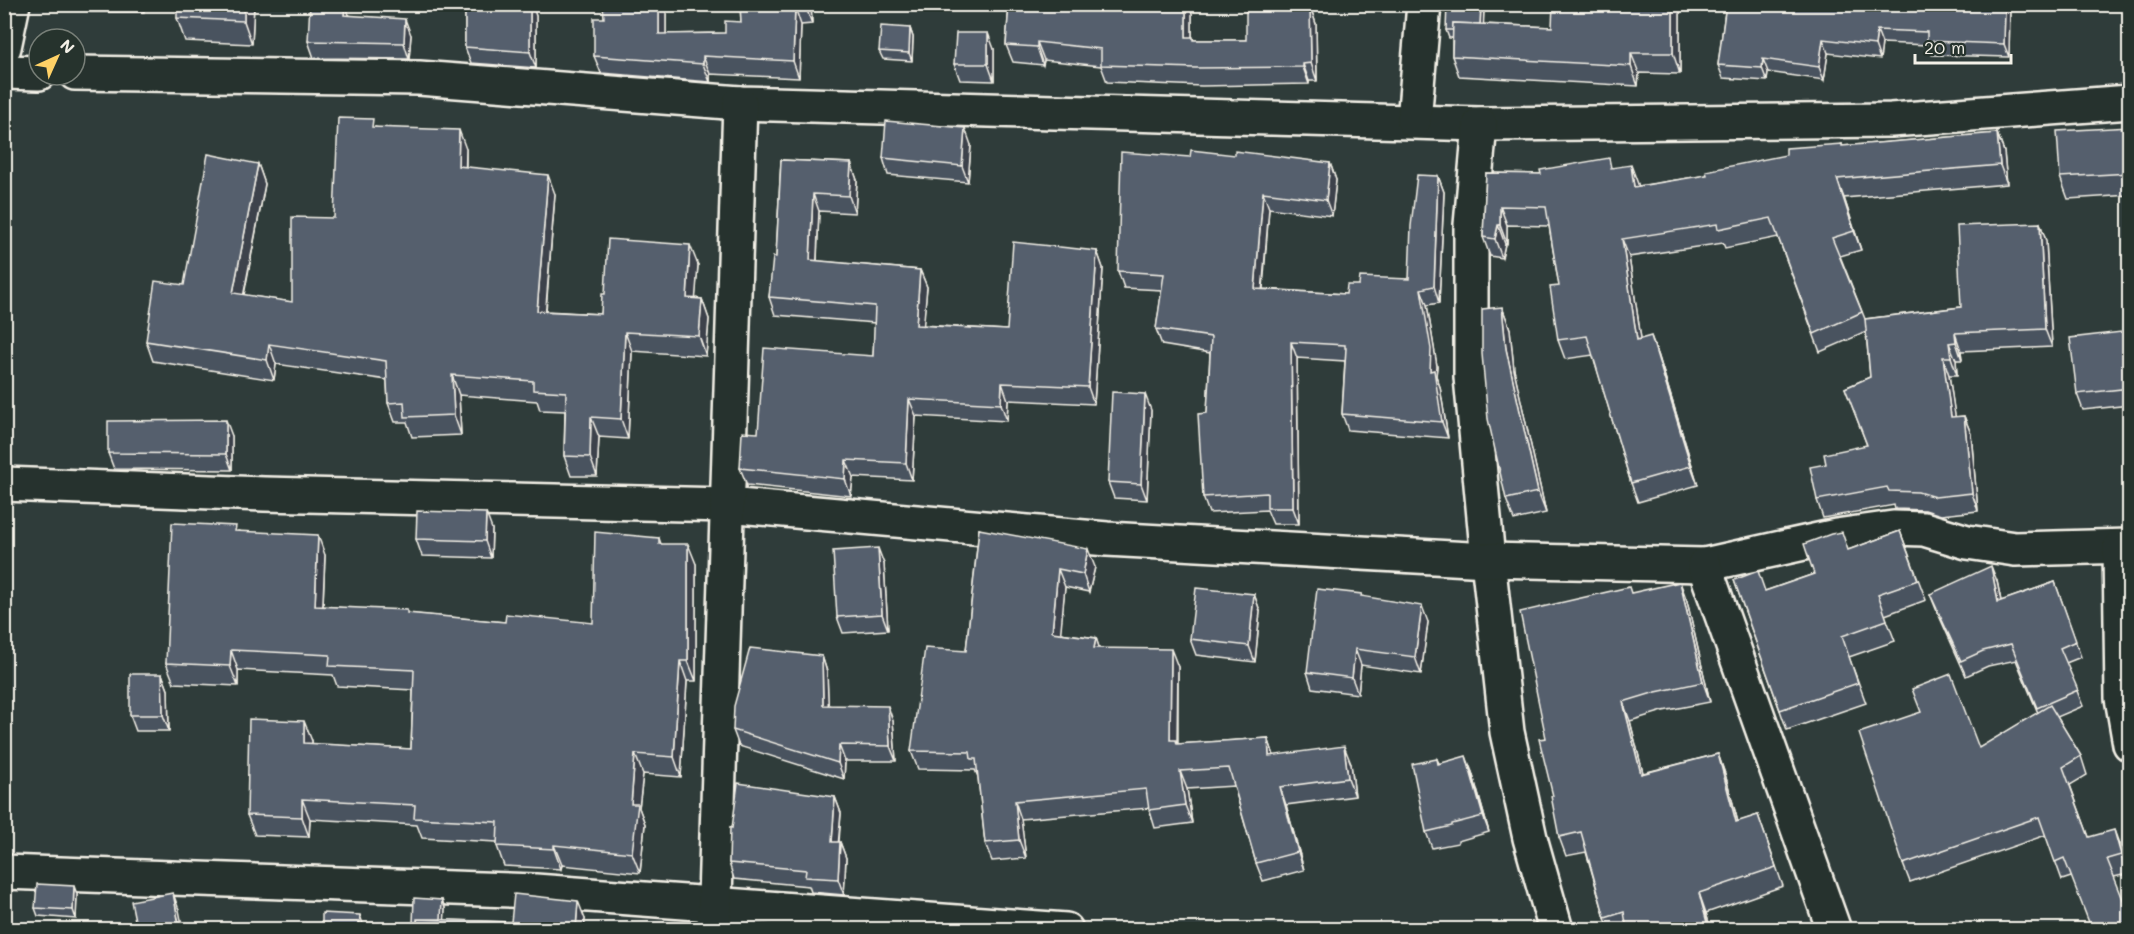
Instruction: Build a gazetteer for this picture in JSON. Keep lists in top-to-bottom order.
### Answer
{
  "scale_bar": "20 m",
  "north": "top right"
}
